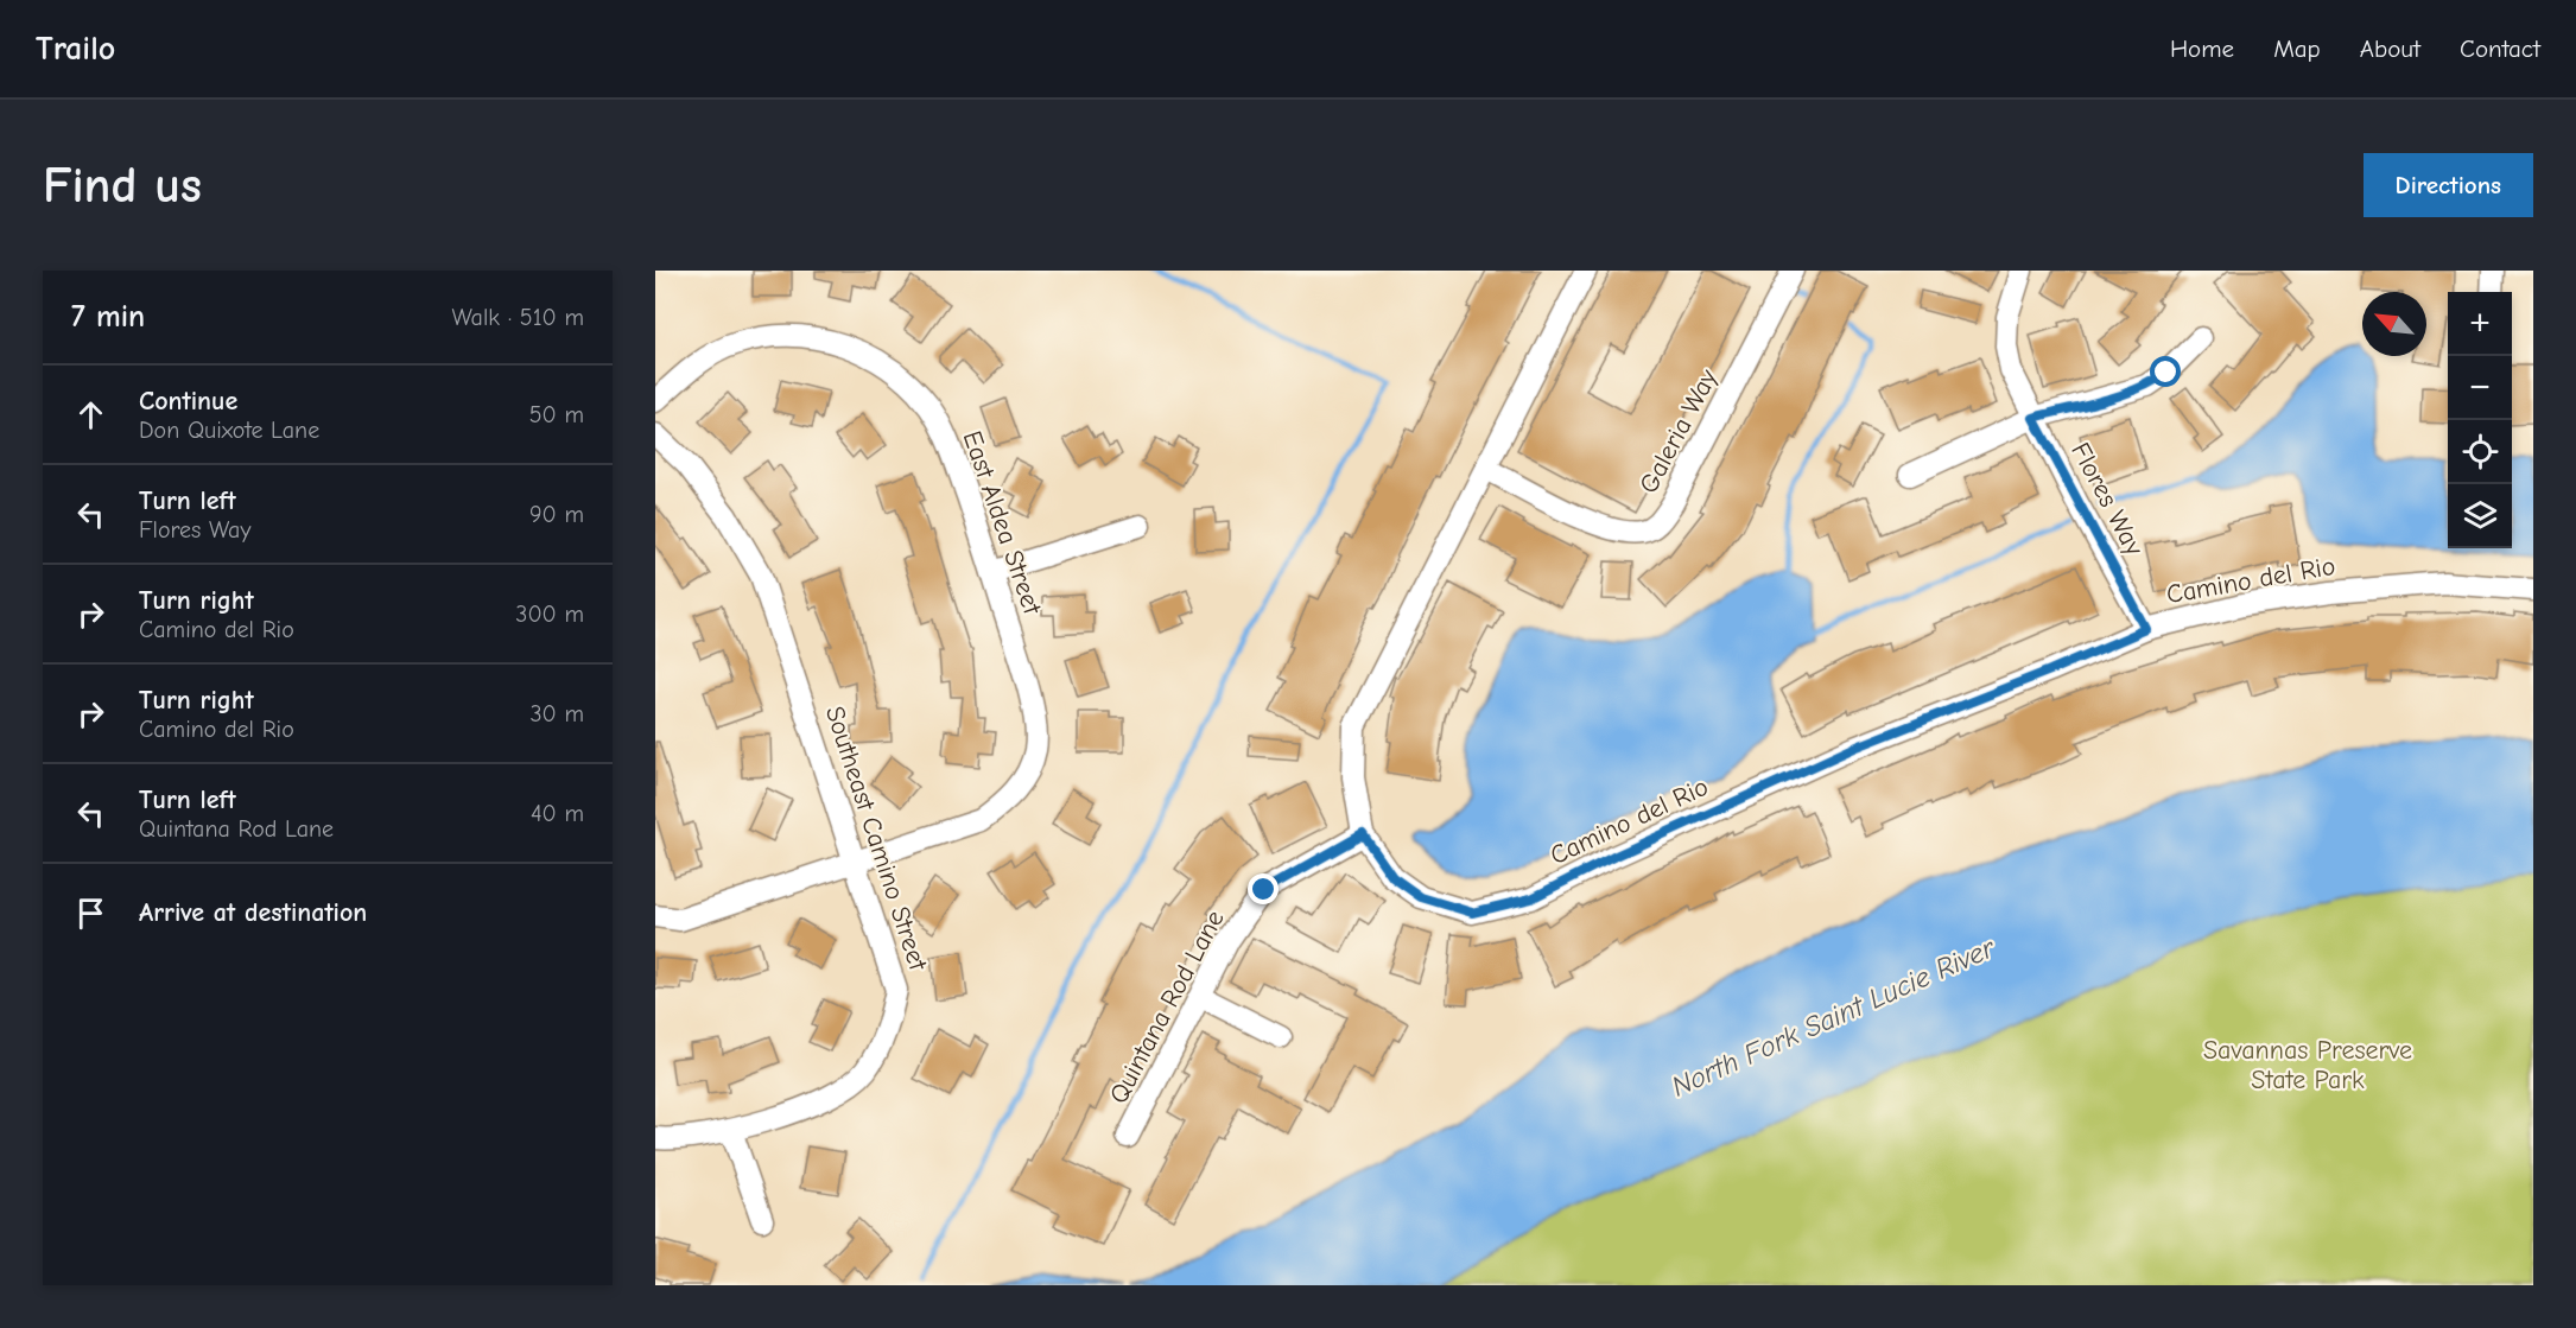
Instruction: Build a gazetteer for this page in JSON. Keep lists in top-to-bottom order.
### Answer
{
  "streets": {
    "street": [
      "Galeria Way",
      "Flores Way",
      "East Aldea Street",
      "Camino del Rio",
      "Southeast Camino Street",
      "Quintana Rod Lane"
    ]
  },
  "crossings": [
    ["Galeria Way", "Camino del Rio"],
    ["Flores Way", "Camino del Rio"],
    ["East Aldea Street", "Southeast Camino Street"],
    ["Camino del Rio", "Quintana Rod Lane"]
  ],
  "water": ["North Fork Saint Lucie River"],
  "parks": ["Savannas Preserve State Park"],
  "north": "top left",
  "page": {
    "header": "Trailo",
    "nav": [
      "Home",
      "Map",
      "About",
      "Contact"
    ],
    "buttons": "Directions",
    "title": "Find us",
    "heading": ["7 min", "Walk · 510 m"],
    "map_buttons": ["+", "−"],
    "list": [
      ["Continue", "Don Quixote Lane", "50 m"],
      ["Turn left", "Flores Way", "90 m"],
      ["Turn right", "Camino del Rio", "300 m"],
      ["Turn right", "Camino del Rio", "30 m"],
      ["Turn left", "Quintana Rod Lane", "40 m"],
      "Arrive at destination"
    ]
  }
}
